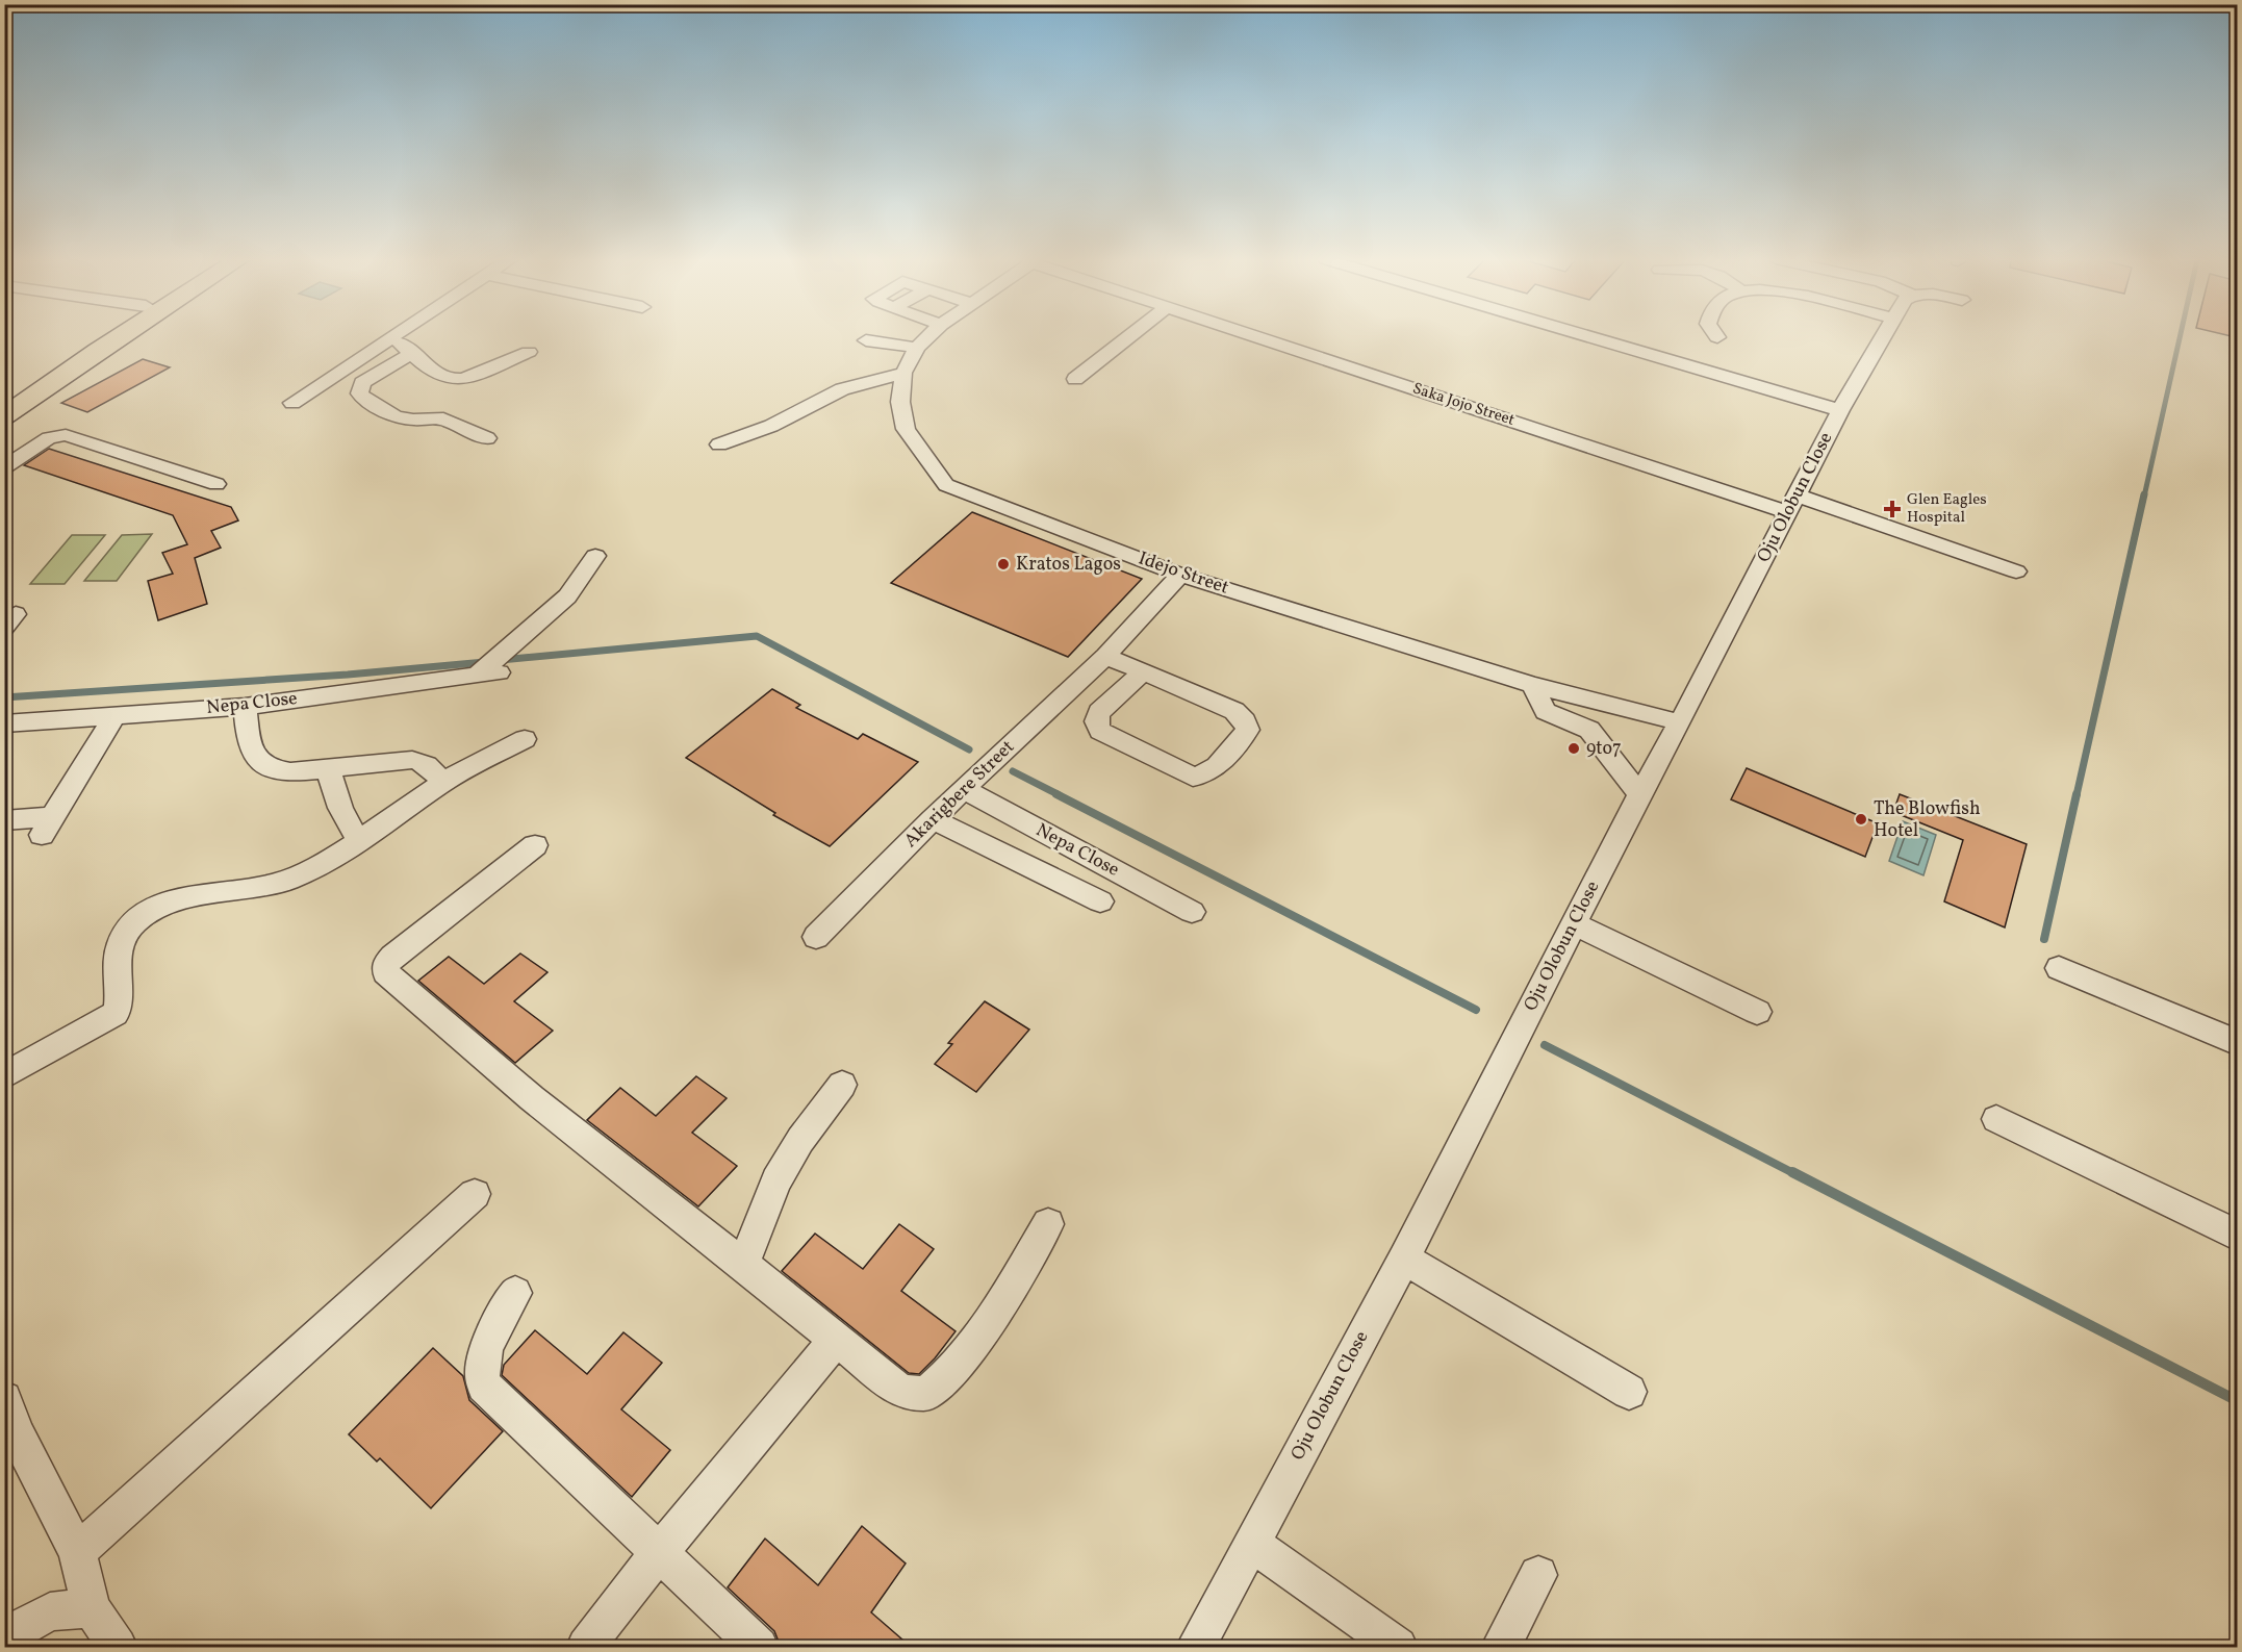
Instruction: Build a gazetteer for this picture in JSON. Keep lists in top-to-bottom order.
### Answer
{
  "streets": {
    "street": [
      "Saka Jojo Street",
      "Oju Olobun Close",
      "Idejo Street",
      "Nepa Close",
      "Akarigbere Street"
    ]
  },
  "crossings": [
    ["Saka Jojo Street", "Oju Olobun Close"],
    ["Oju Olobun Close", "Idejo Street"],
    ["Idejo Street", "Akarigbere Street"],
    ["Nepa Close", "Akarigbere Street"]
  ],
  "places": {
    "health": ["Glen Eagles Hospital"],
    "other": ["Kratos Lagos", "9to7", "The Blowfish Hotel"]
  }
}
